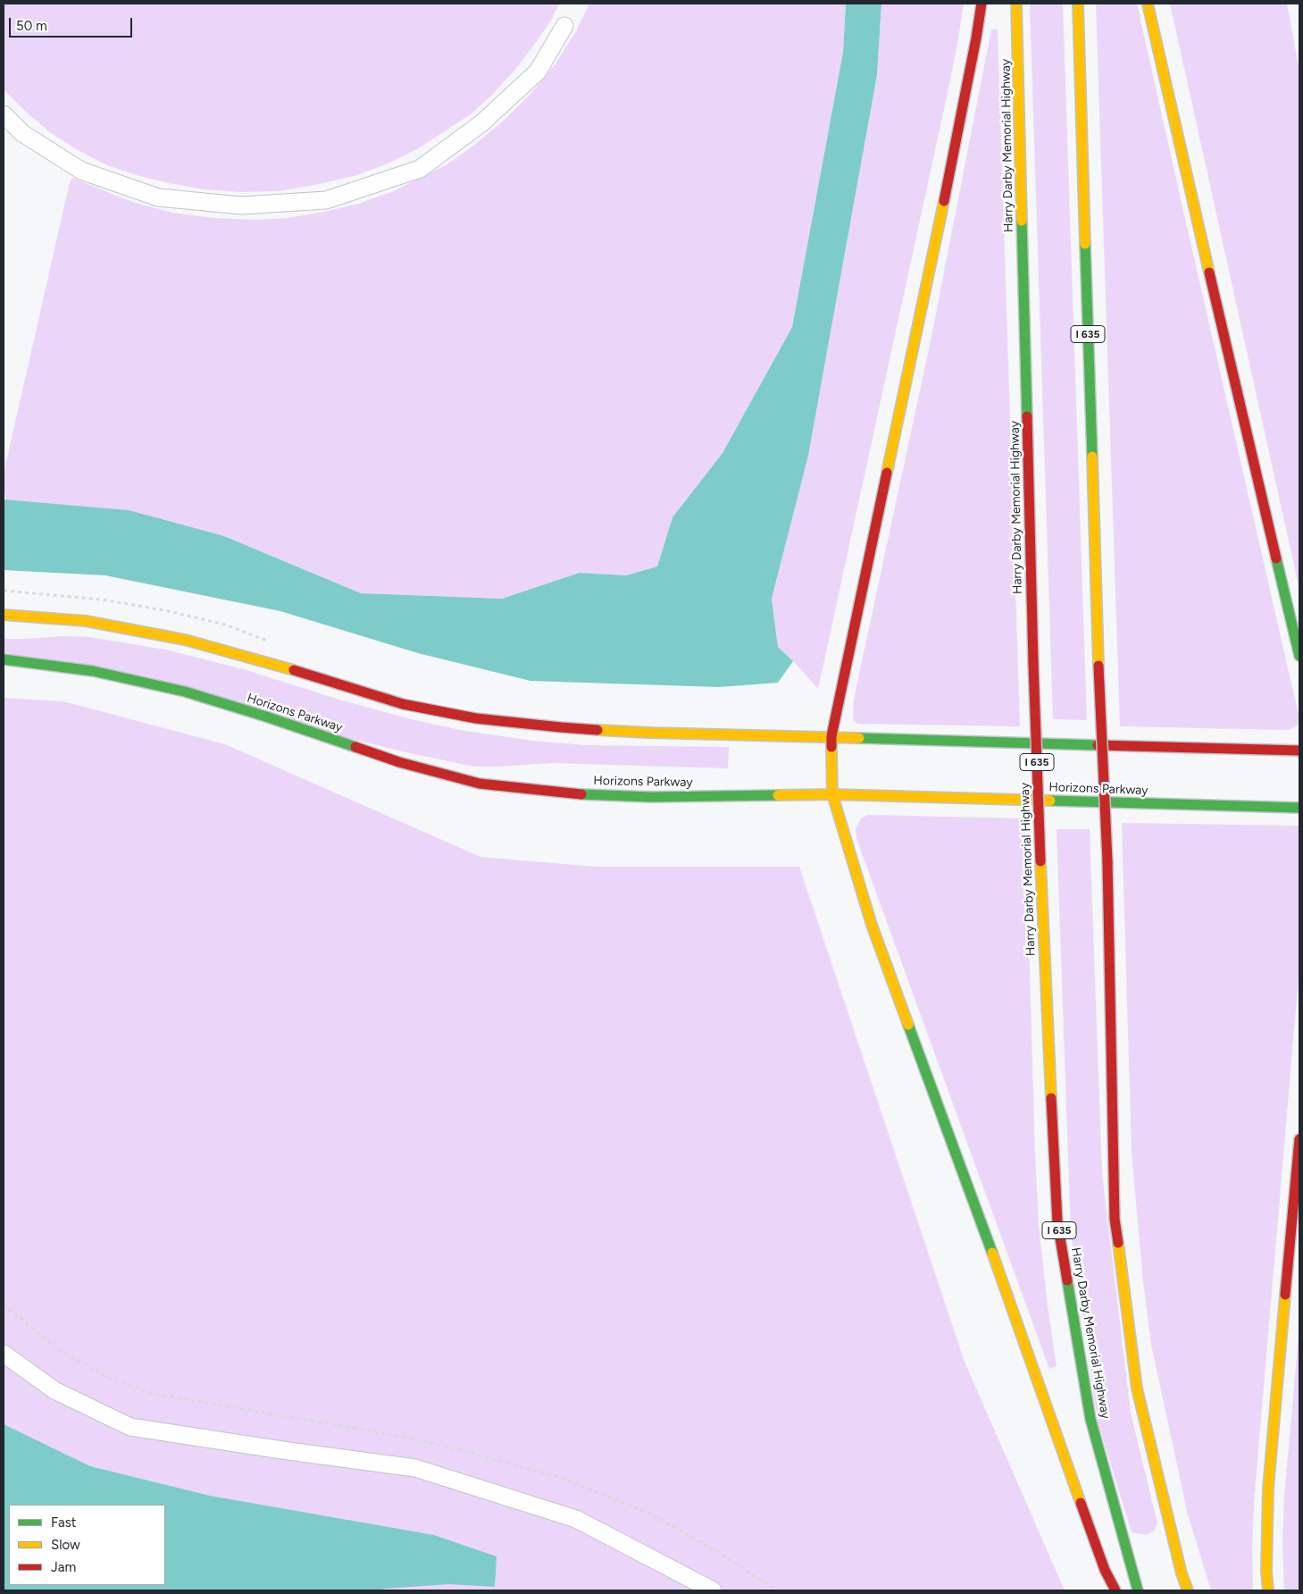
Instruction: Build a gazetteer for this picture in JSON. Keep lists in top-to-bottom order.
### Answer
{
  "streets": {
    "main road": ["Harry Darby Memorial Highway", "I 635", "Horizons Parkway"]
  },
  "legend": ["Fast", "Slow", "Jam"],
  "scale_bar": "50 m"
}
